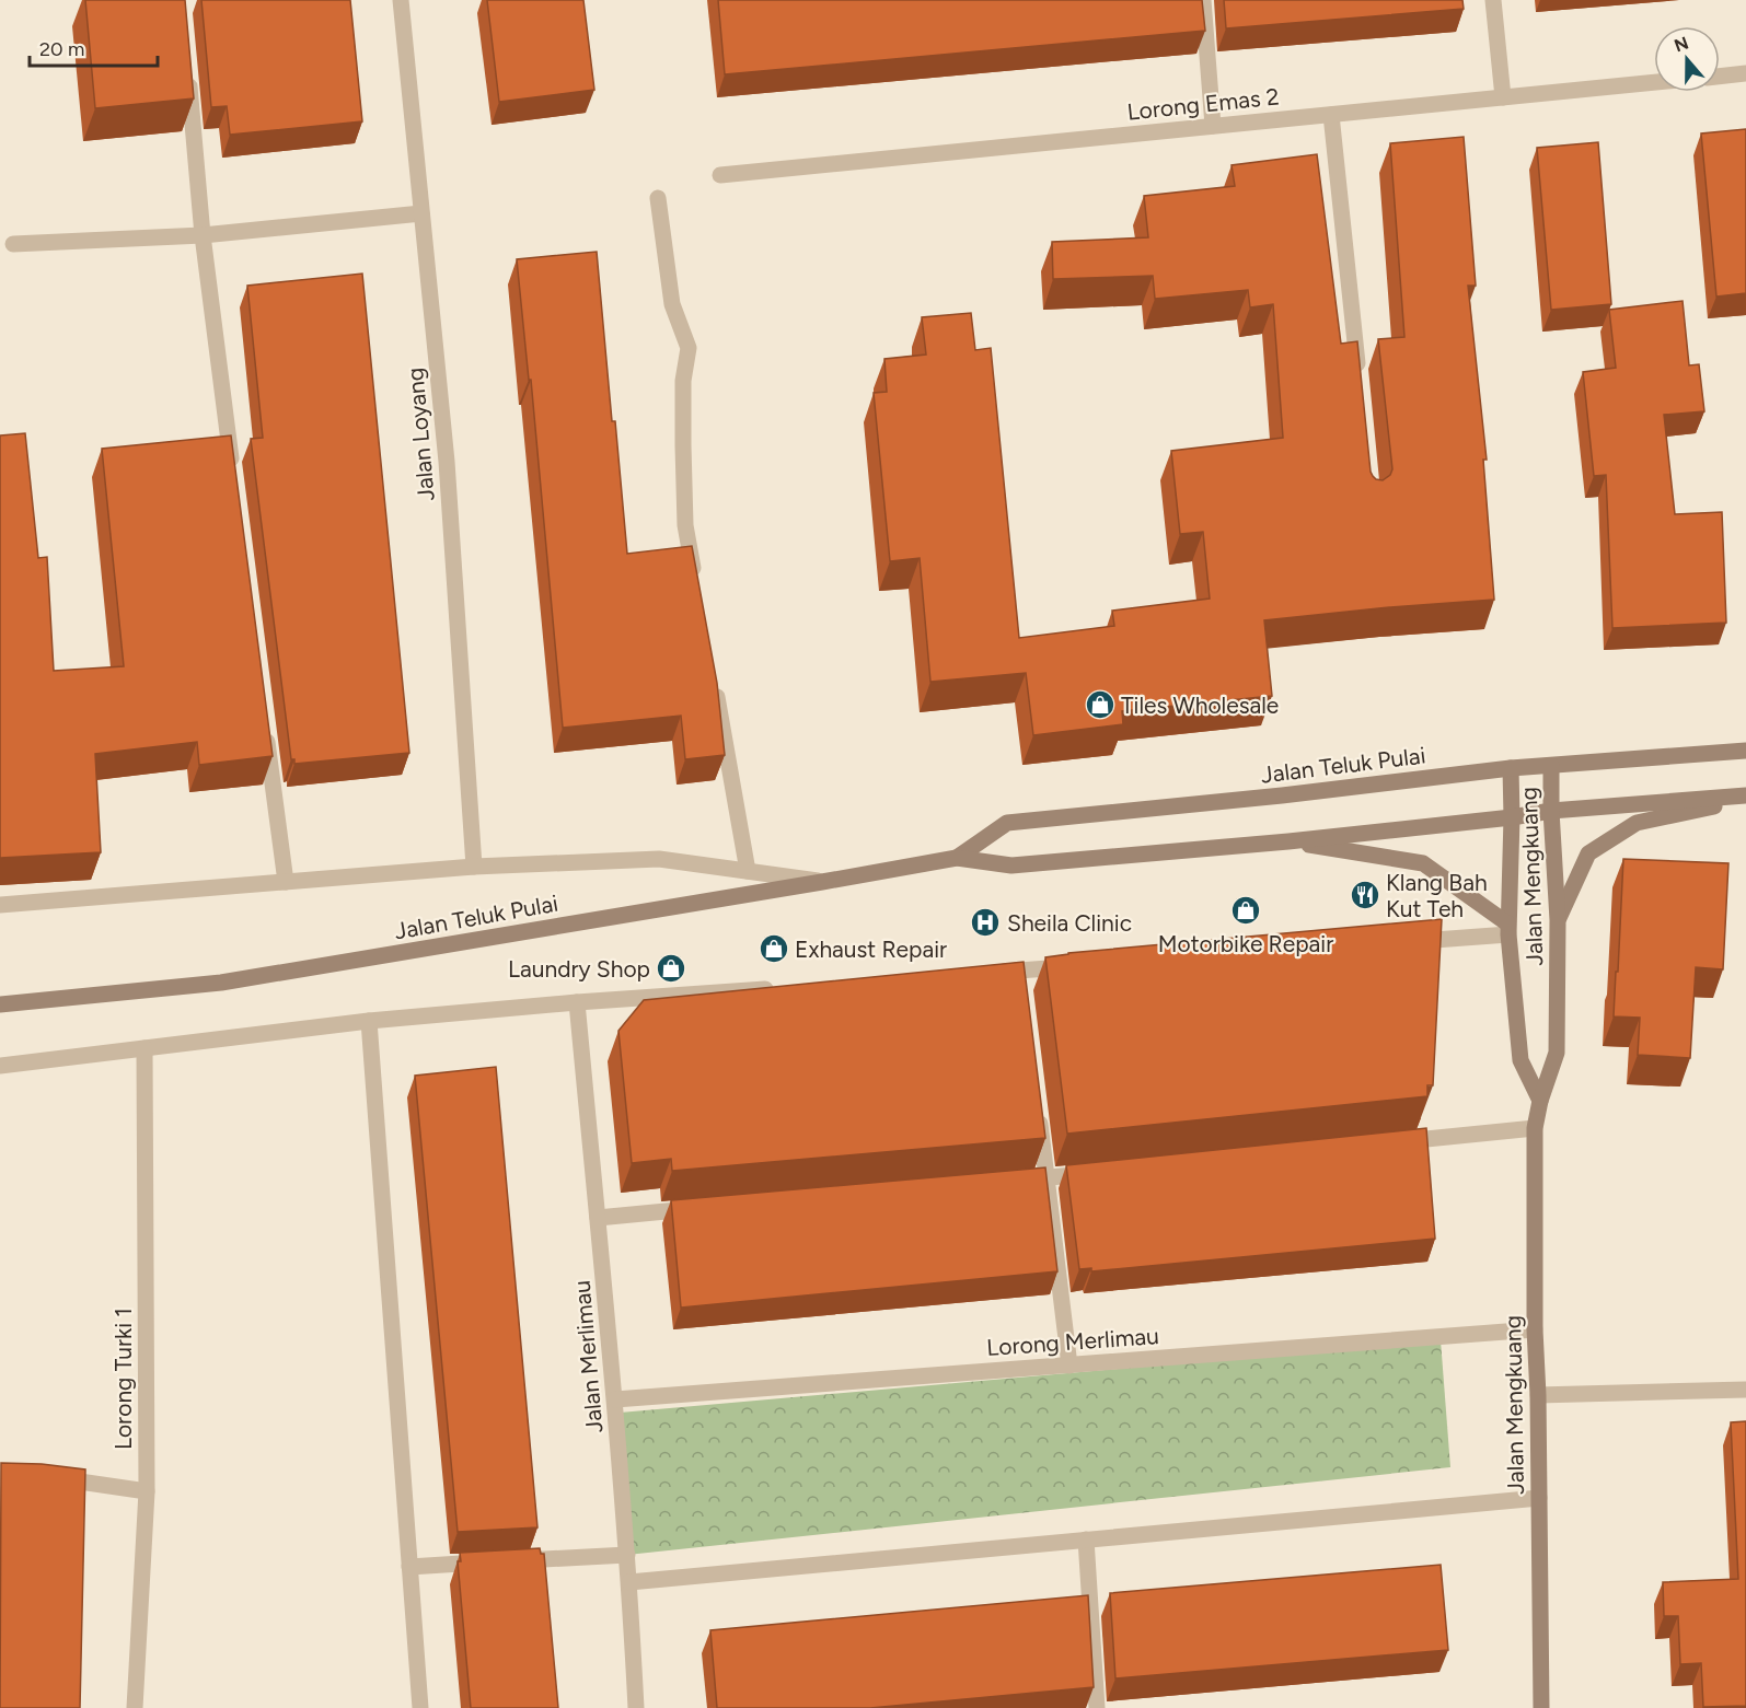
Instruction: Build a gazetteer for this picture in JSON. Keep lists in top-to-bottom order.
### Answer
{
  "streets": {
    "main road": ["Jalan Teluk Pulai", "Jalan Mengkuang"],
    "street": [
      "Lorong Emas 2",
      "Jalan Loyang",
      "Lorong Merlimau",
      "Jalan Merlimau",
      "Lorong Turki 1"
    ]
  },
  "crossings": [
    ["Jalan Teluk Pulai", "Jalan Mengkuang"],
    ["Jalan Mengkuang", "Lorong Merlimau"],
    ["Lorong Merlimau", "Jalan Merlimau"]
  ],
  "places": {
    "shop": [
      "Tiles Wholesale",
      "Motorbike Repair",
      "Exhaust Repair",
      "Laundry Shop"
    ],
    "restaurant": ["Klang Bah Kut Teh"],
    "hospital": ["Sheila Clinic"]
  },
  "scale_bar": "20 m",
  "north": "top"
}
